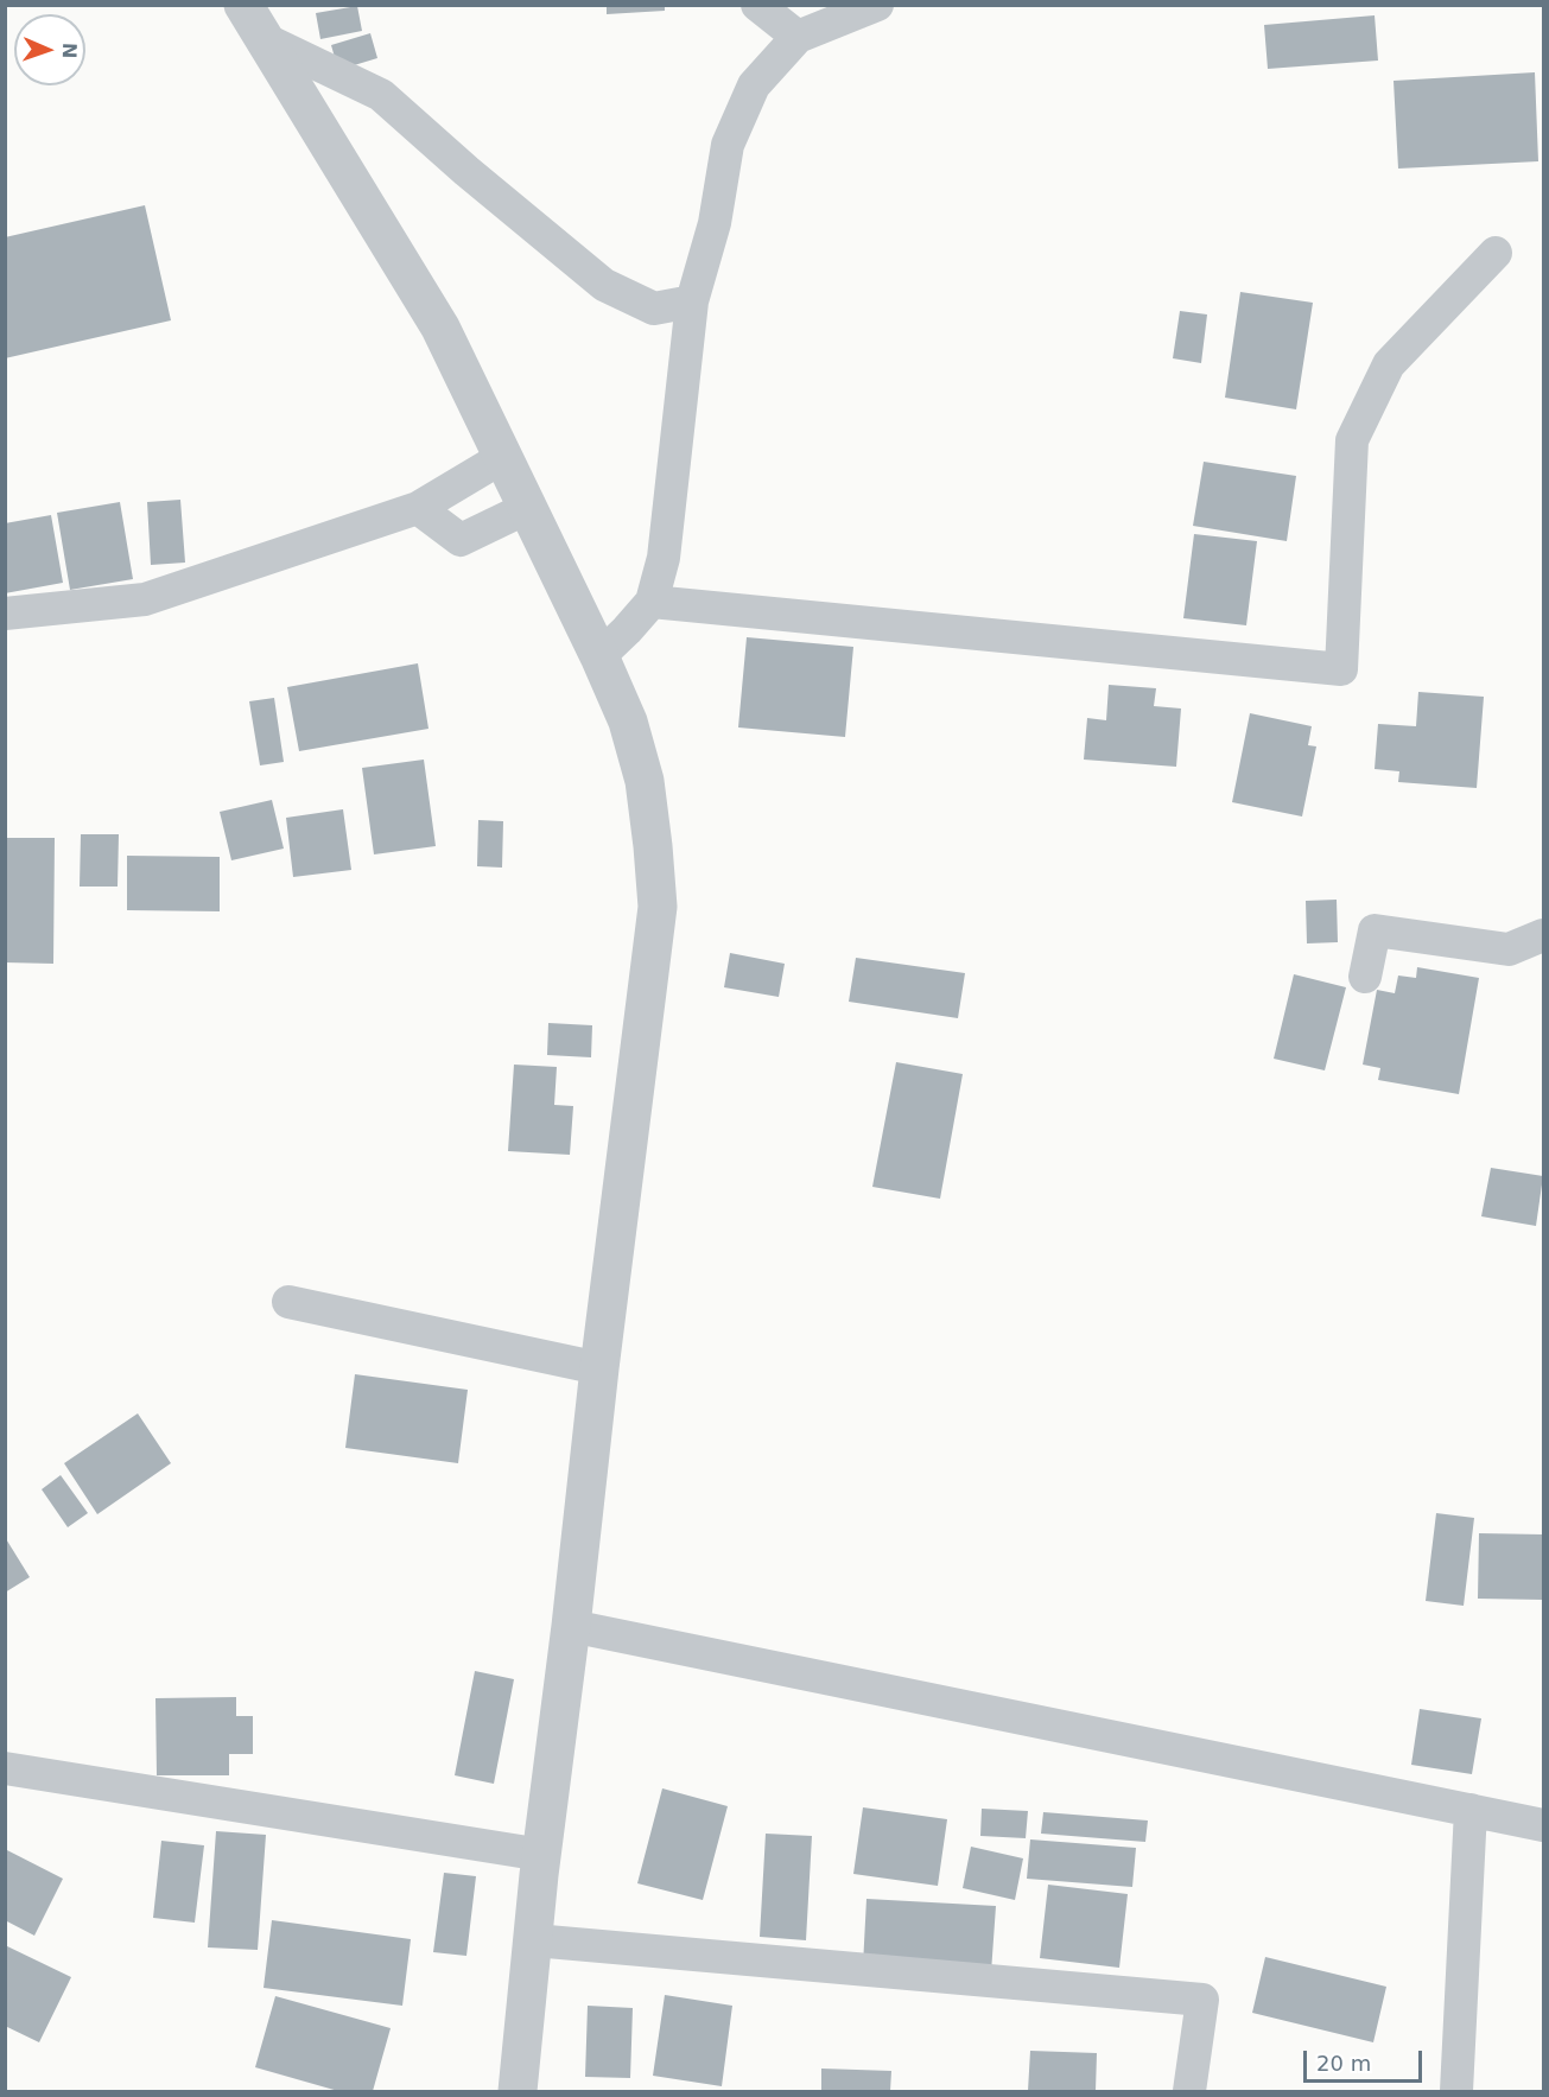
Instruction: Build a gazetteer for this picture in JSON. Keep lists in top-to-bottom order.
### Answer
{
  "scale_bar": "20 m",
  "north": "right"
}
